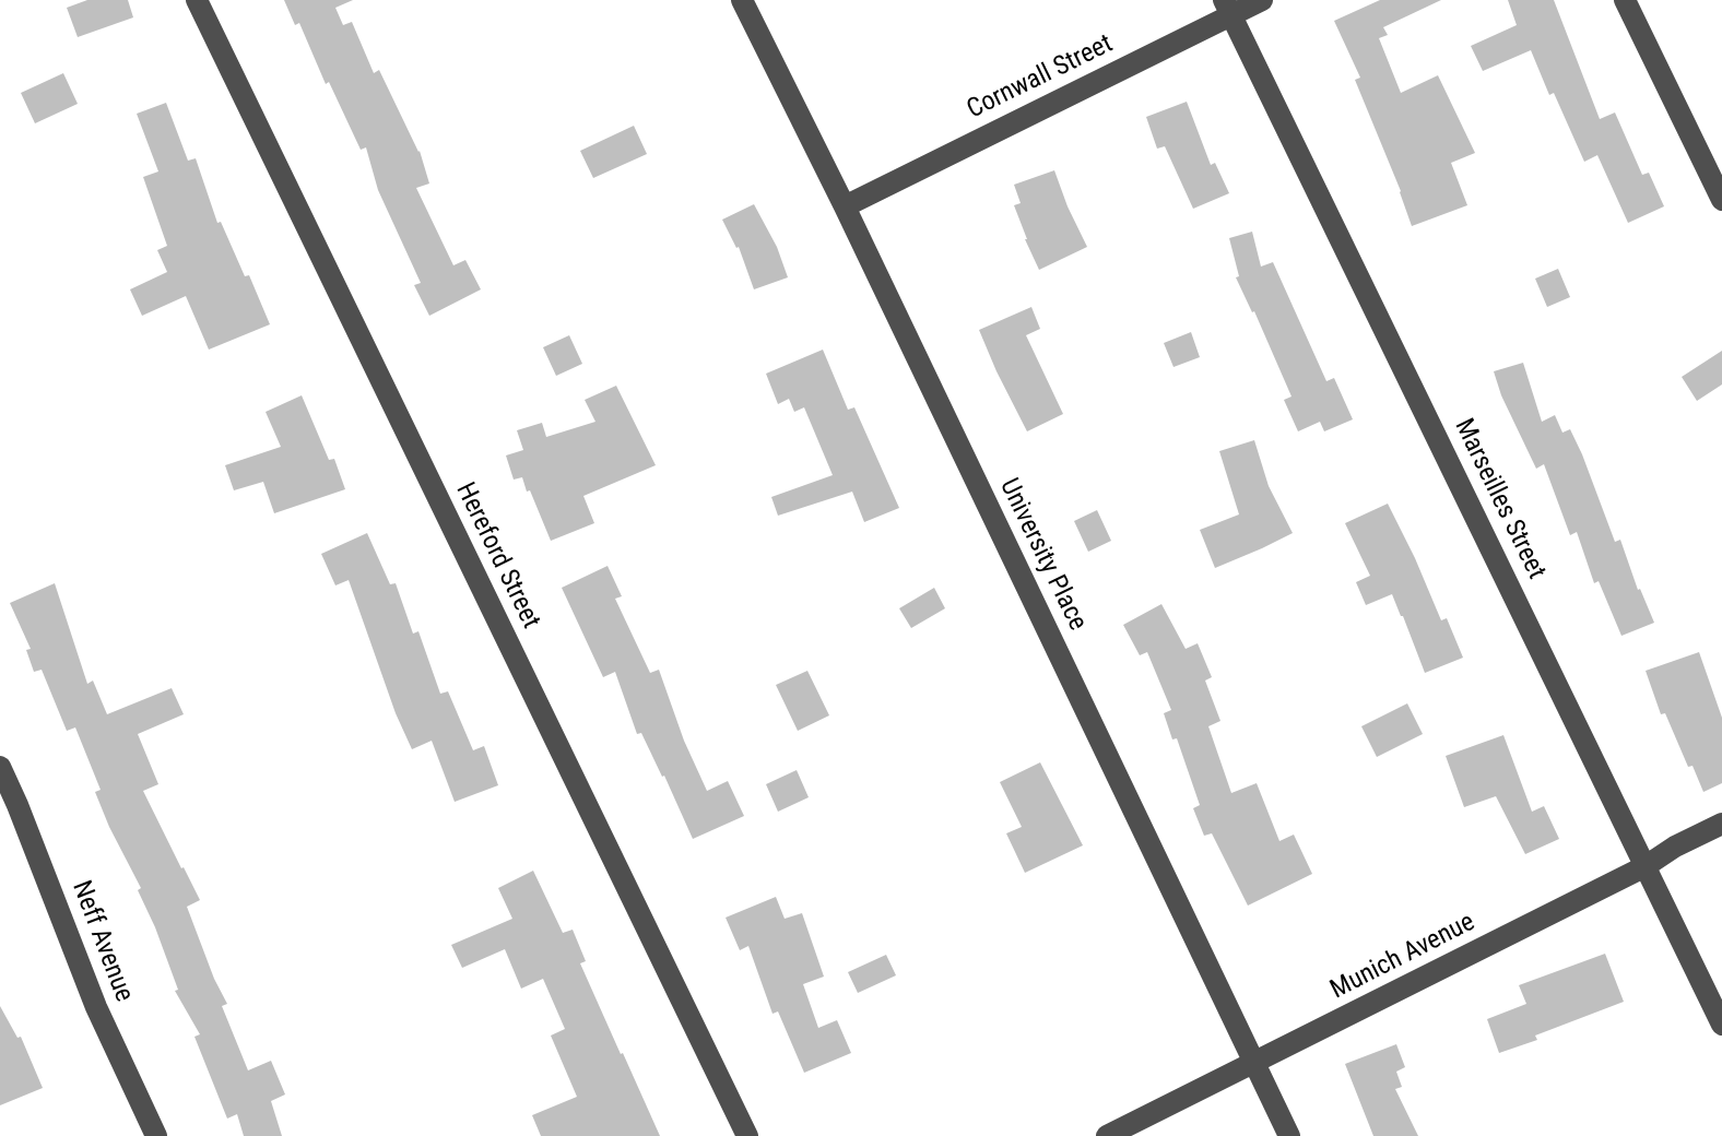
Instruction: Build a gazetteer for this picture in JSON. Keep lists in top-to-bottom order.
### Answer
{
  "streets": {
    "street": [
      "Cornwall Street",
      "Marseilles Street",
      "University Place",
      "Hereford Street",
      "Neff Avenue",
      "Munich Avenue"
    ]
  },
  "crossings": [
    ["Cornwall Street", "Marseilles Street"],
    ["Cornwall Street", "University Place"],
    ["Marseilles Street", "Munich Avenue"],
    ["University Place", "Munich Avenue"]
  ]
}
